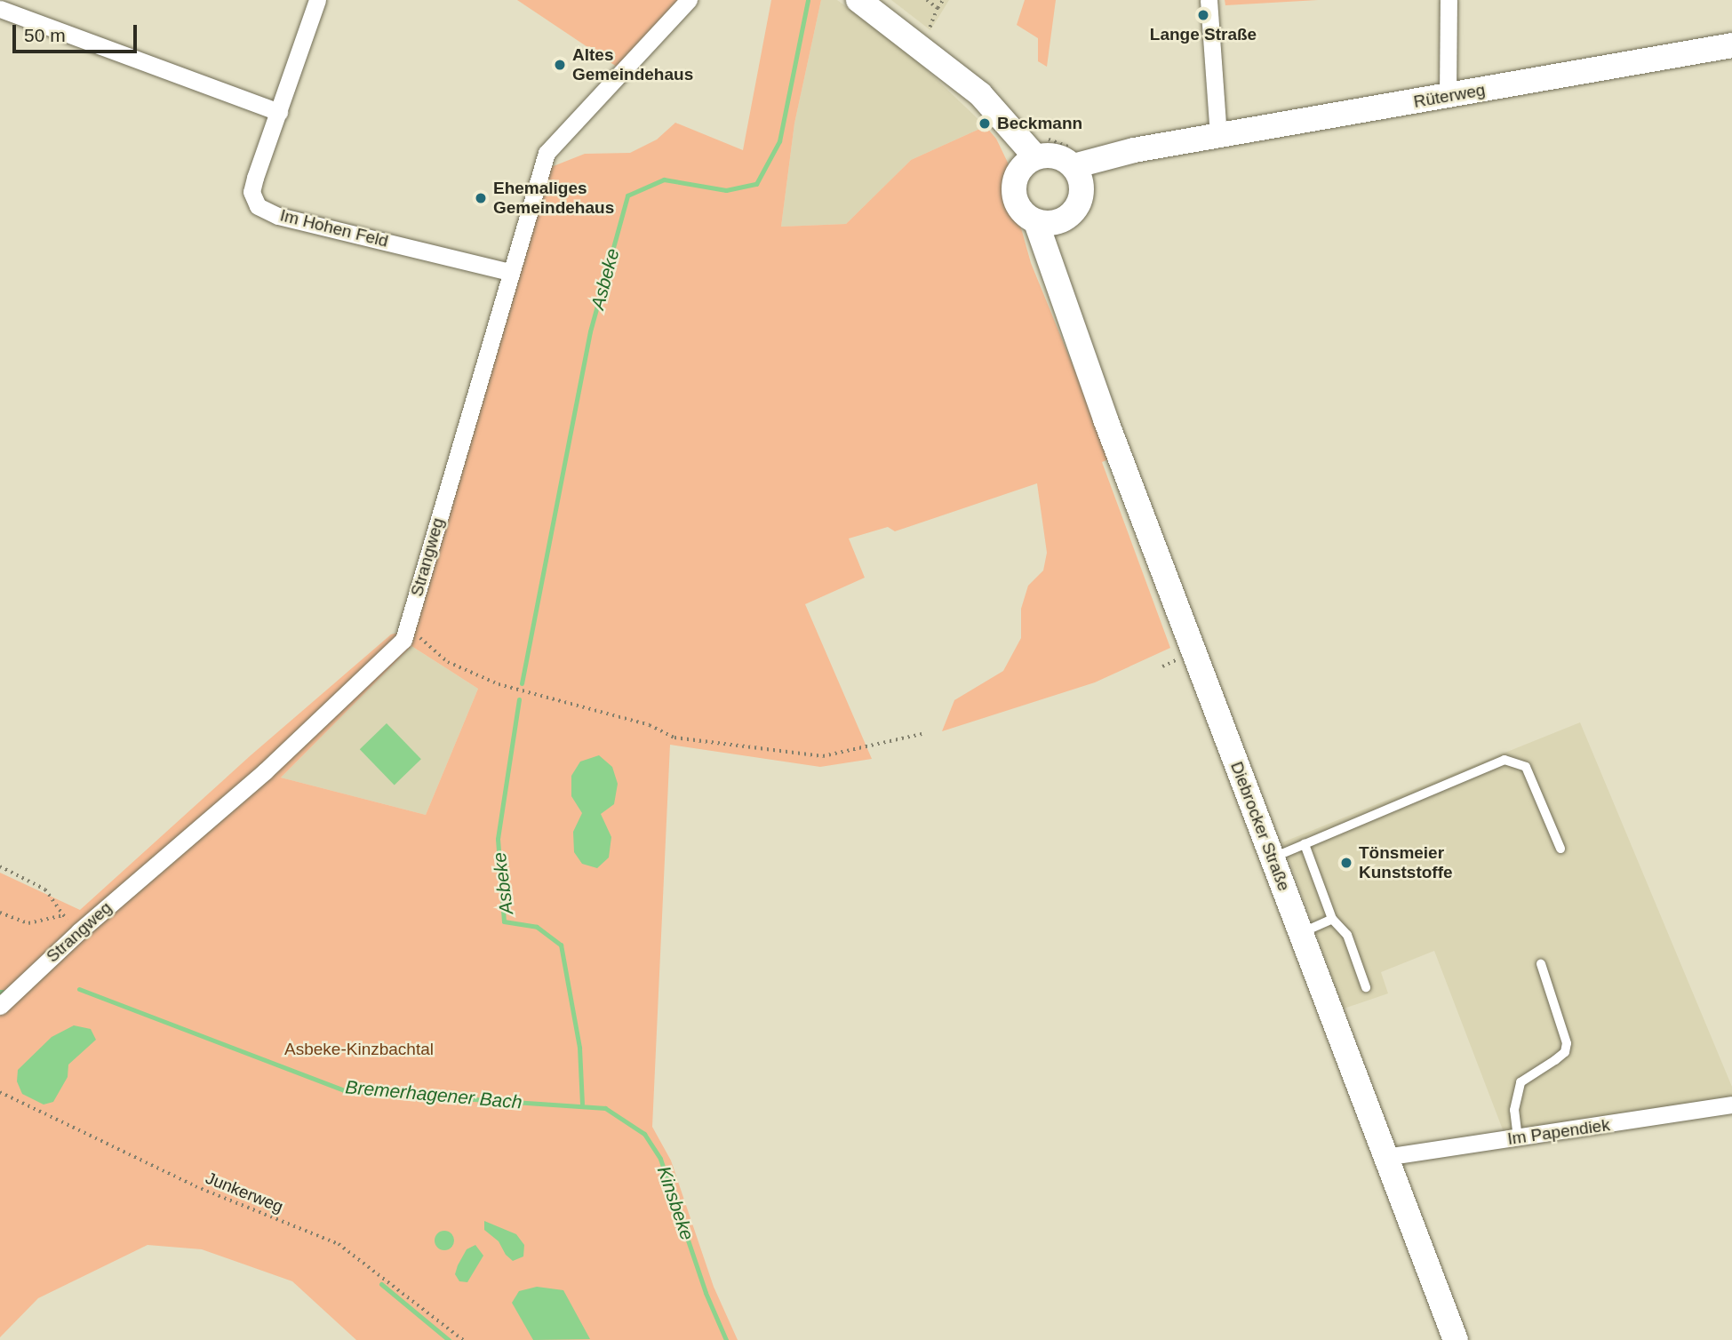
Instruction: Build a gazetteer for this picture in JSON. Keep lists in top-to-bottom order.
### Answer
{
  "streets": {
    "main road": ["Rüterweg", "Diebrocker Straße"],
    "street": ["Im Hohen Feld", "Strangweg", "Im Papendiek"],
    "path": ["Junkerweg"]
  },
  "crossings": [
    ["Rüterweg", "Diebrocker Straße"],
    ["Im Hohen Feld", "Strangweg"],
    ["Diebrocker Straße", "Im Papendiek"]
  ],
  "water": ["Asbeke", "Bremerhagener Bach", "Kinsbeke"],
  "parks": ["Asbeke-Kinzbachtal"],
  "places": [
    "Lange Straße",
    "Altes Gemeindehaus",
    "Beckmann",
    "Ehemaliges Gemeindehaus",
    "Tönsmeier Kunststoffe"
  ],
  "scale_bar": "50 m"
}
